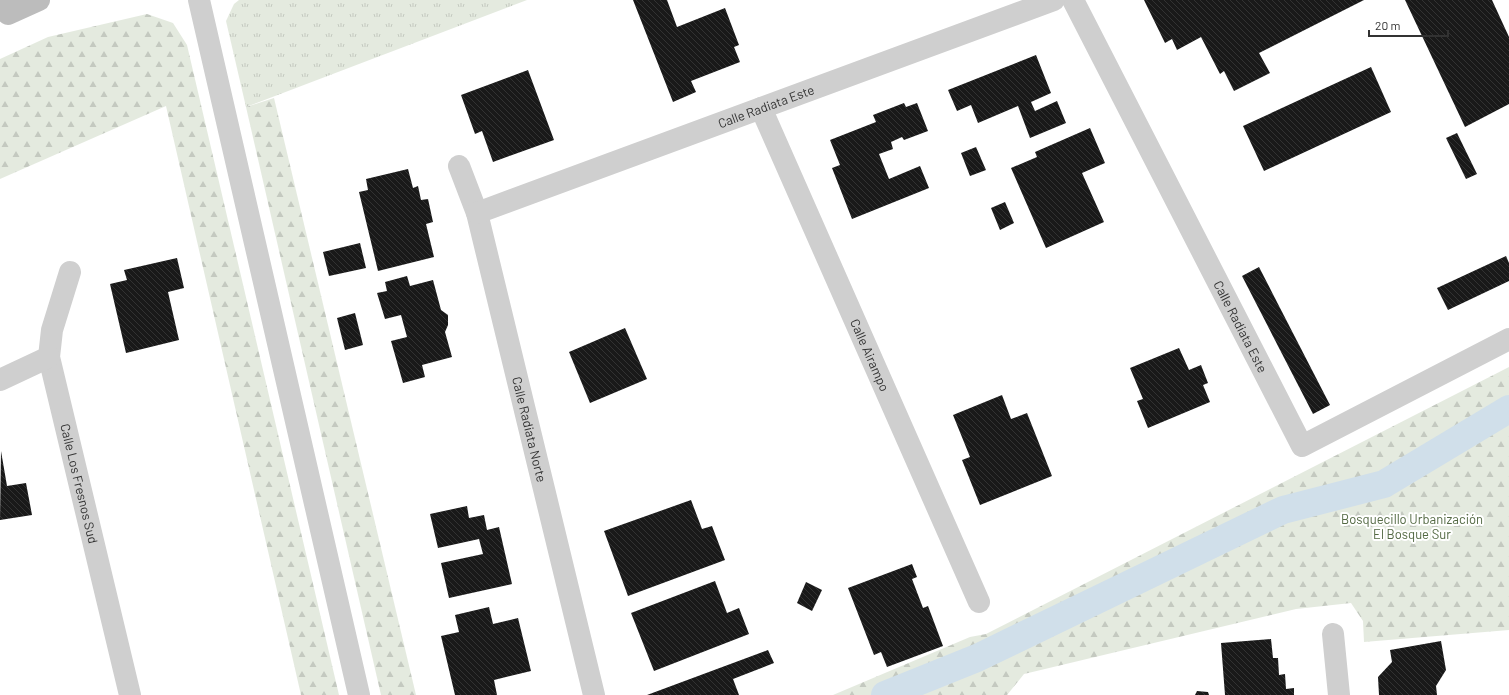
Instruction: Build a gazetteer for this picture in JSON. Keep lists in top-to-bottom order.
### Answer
{
  "streets": {
    "street": [
      "Calle Radiata Este",
      "Calle Airampo",
      "Calle Radiata Norte",
      "Calle Los Fresnos Sud"
    ]
  },
  "crossings": [
    ["Calle Radiata Este", "Calle Airampo"],
    ["Calle Radiata Este", "Calle Radiata Norte"]
  ],
  "parks": ["Bosquecillo Urbanización El Bosque Sur"],
  "scale_bar": "20 m"
}
